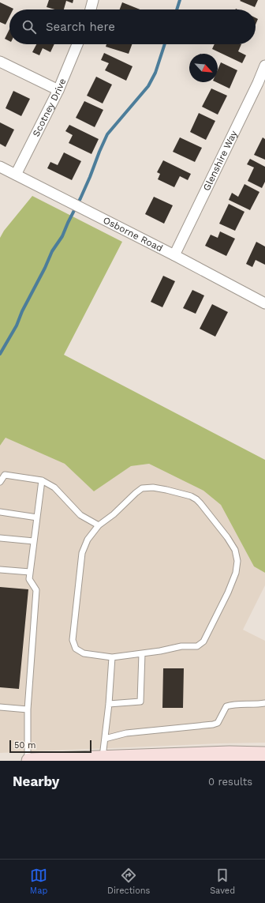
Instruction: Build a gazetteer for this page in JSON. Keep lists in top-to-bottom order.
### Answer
{
  "streets": {
    "street": ["Scotney Drive", "Glenshire Way", "Osborne Road"]
  },
  "crossings": [
    ["Scotney Drive", "Osborne Road"],
    ["Glenshire Way", "Osborne Road"]
  ],
  "scale_bar": "50 m",
  "north": "bottom right",
  "page": {
    "search": "Search here",
    "scale": "50 m",
    "heading": ["Nearby", "0 results"],
    "nav": ["Map", "Directions", "Saved"]
  }
}
